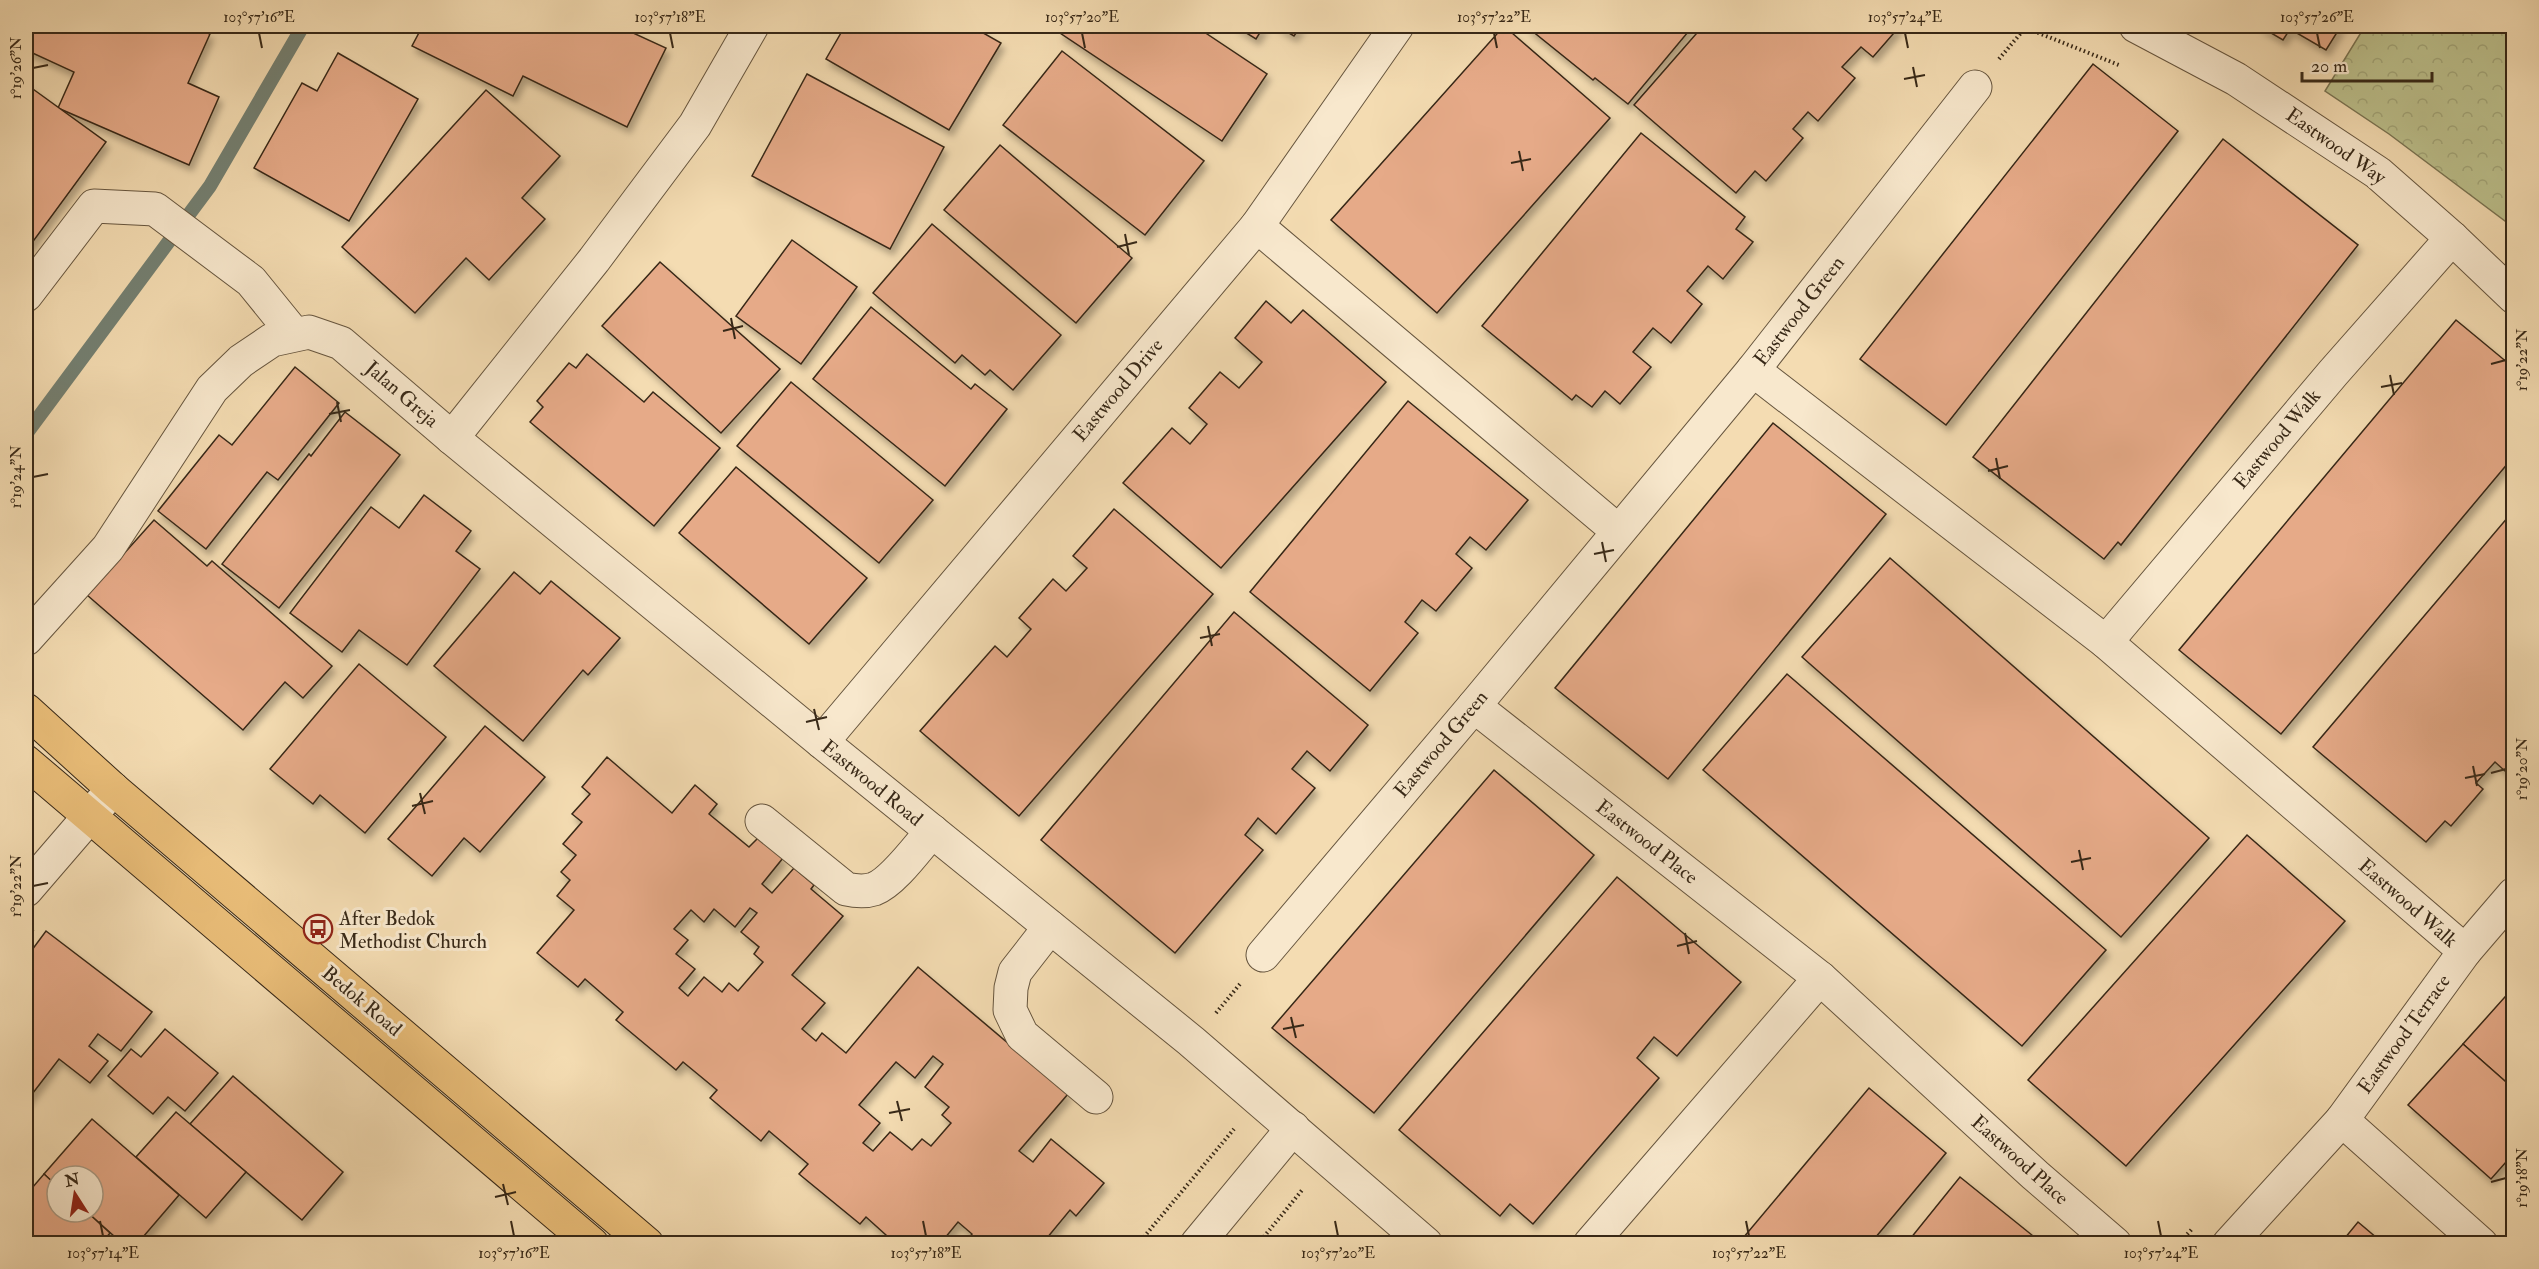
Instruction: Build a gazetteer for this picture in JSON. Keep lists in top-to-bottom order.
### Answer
{
  "streets": {
    "main road": ["Bedok Road"],
    "street": [
      "Eastwood Way",
      "Eastwood Green",
      "Eastwood Drive",
      "Jalan Greja",
      "Eastwood Walk",
      "Eastwood Road",
      "Eastwood Place",
      "Eastwood Terrace"
    ]
  },
  "crossings": [
    ["Eastwood Way", "Eastwood Walk"],
    ["Eastwood Green", "Eastwood Walk"],
    ["Eastwood Green", "Eastwood Place"],
    ["Eastwood Drive", "Eastwood Road"],
    ["Jalan Greja", "Eastwood Road"],
    ["Eastwood Walk", "Eastwood Terrace"]
  ],
  "places": {
    "bus stop": ["After Bedok Methodist Church"]
  },
  "scale_bar": "20 m",
  "north": "top",
  "coordinates": [
    "103°57'16\"E",
    "103°57'18\"E",
    "103°57'20\"E",
    "103°57'22\"E",
    "103°57'24\"E",
    "103°57'26\"E",
    "1°19'26\"N",
    "1°19'22\"N",
    "1°19'24\"N",
    "1°19'20\"N",
    "1°19'18\"N",
    "103°57'14\"E"
  ]
}
